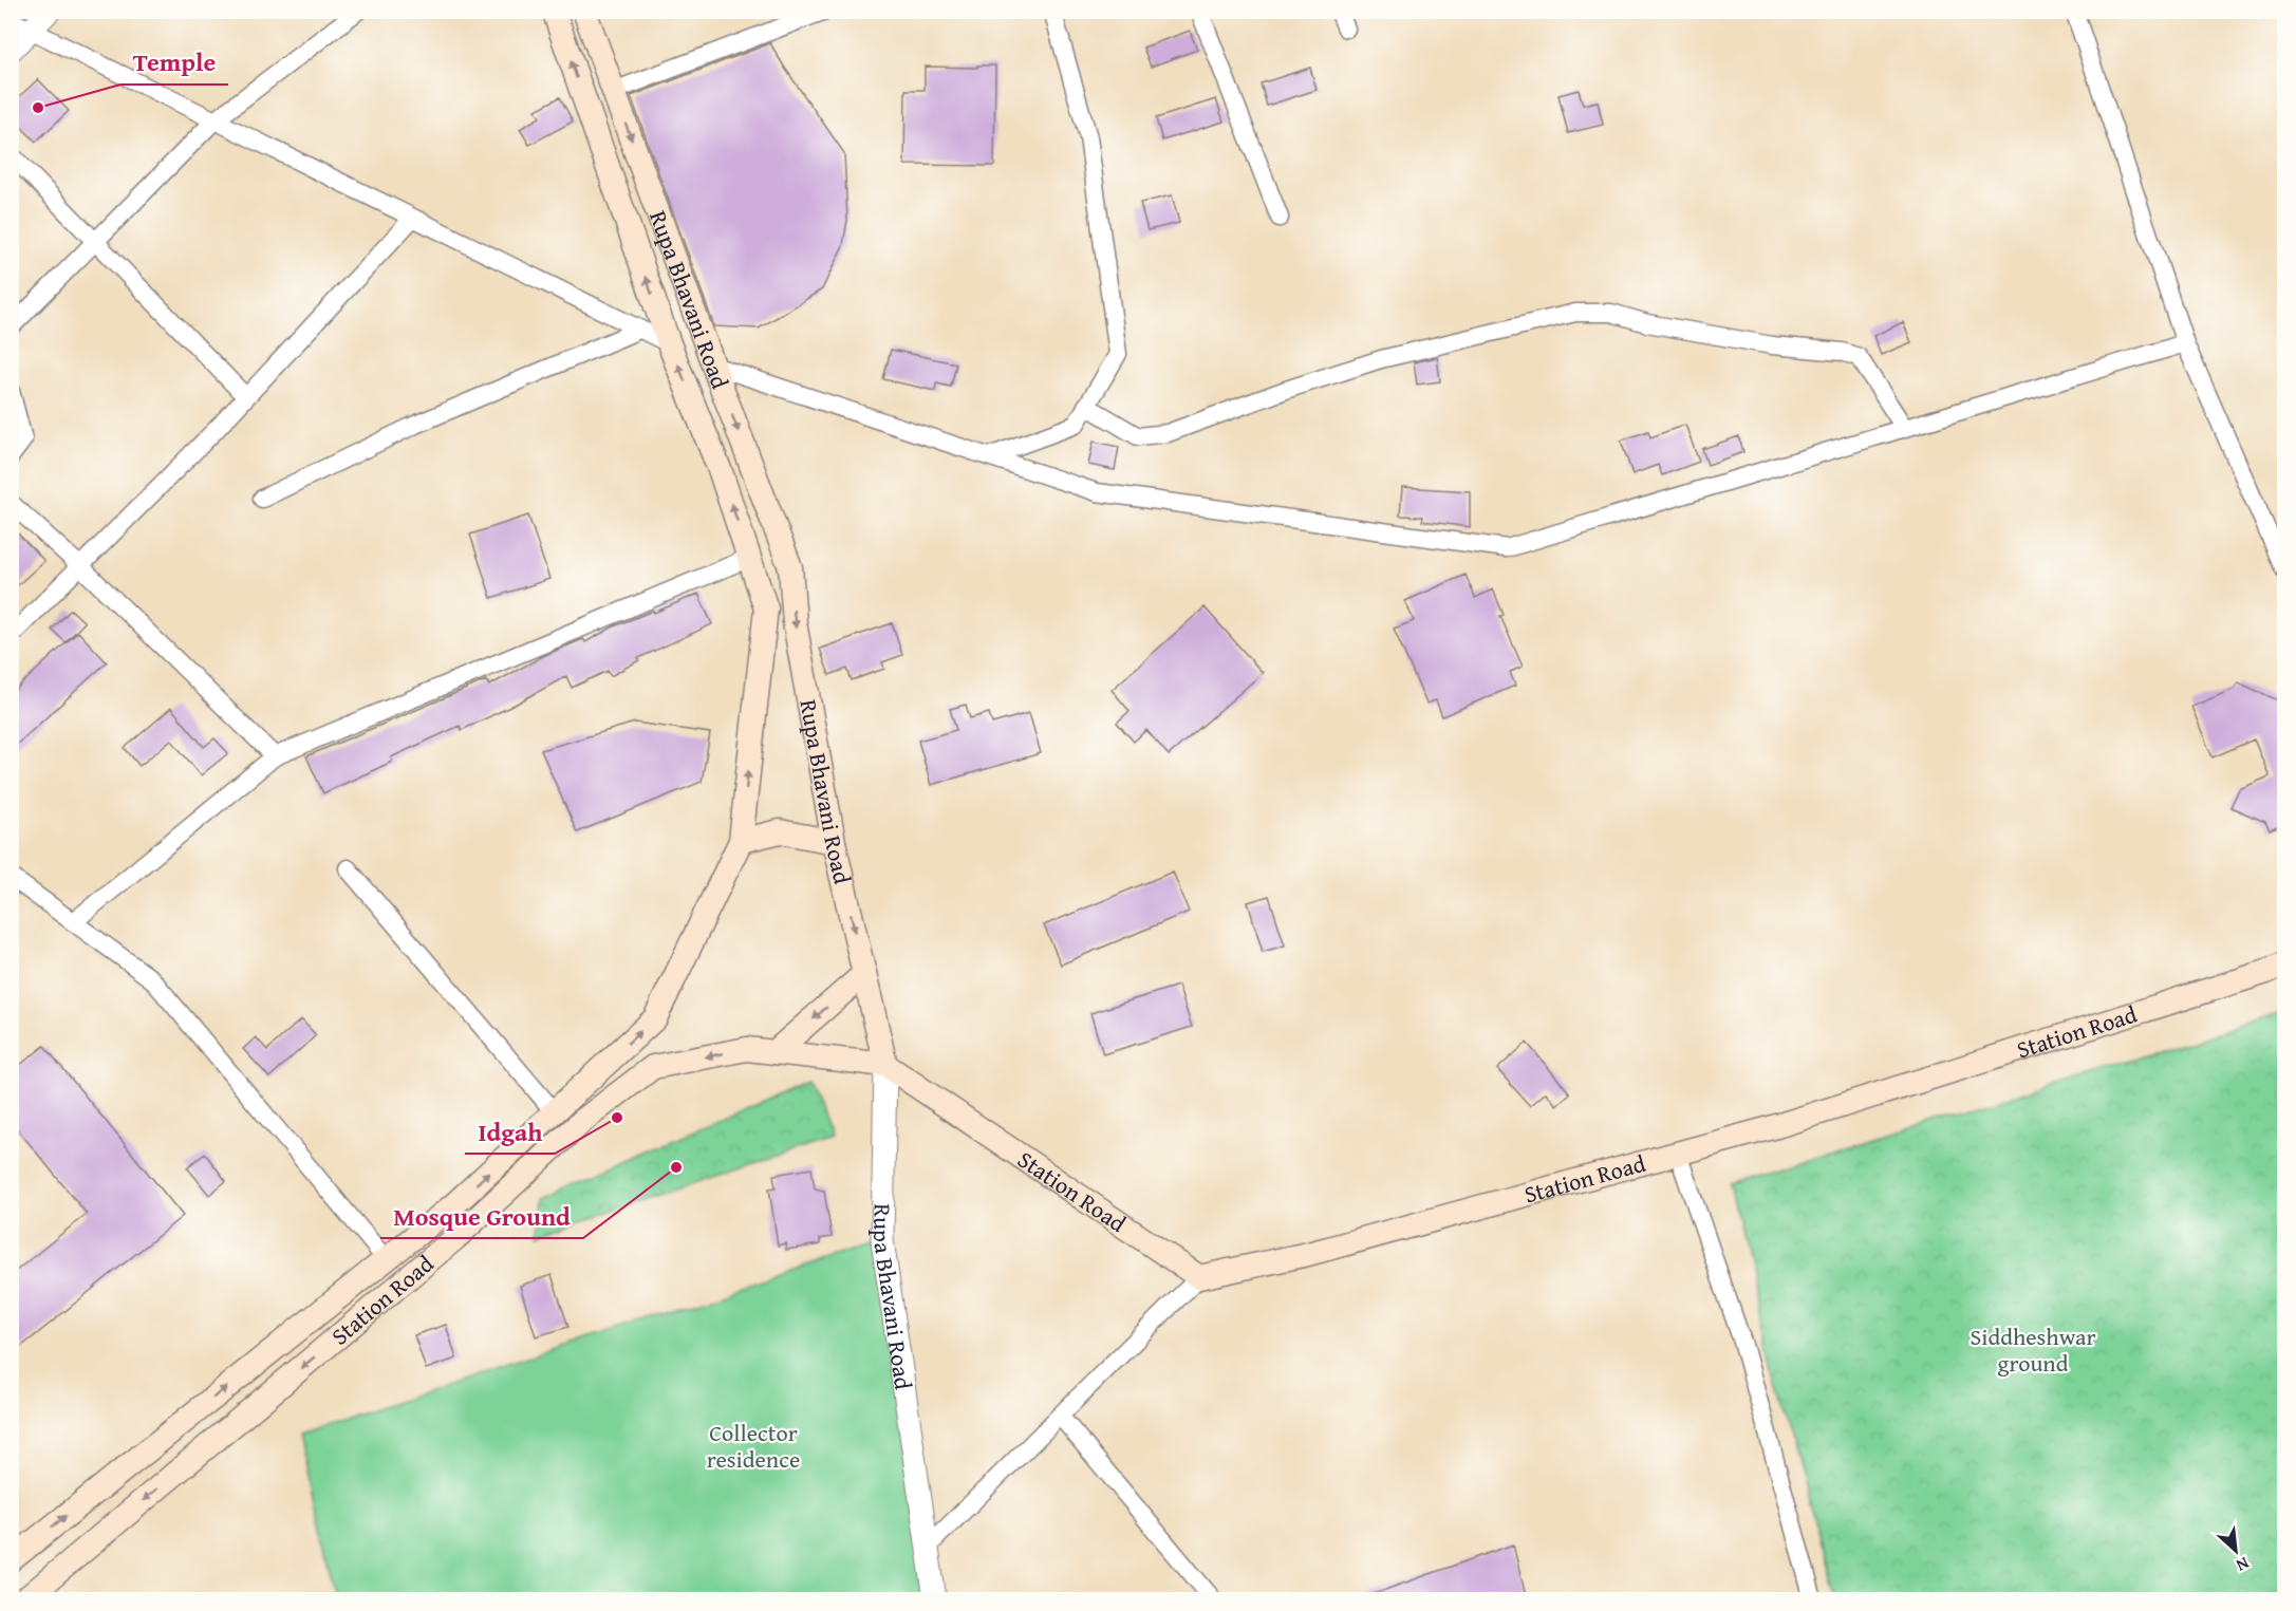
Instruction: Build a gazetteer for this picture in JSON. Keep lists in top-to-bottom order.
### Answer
{
  "streets": {
    "main road": ["Rupa Bhavani Road", "Station Road"]
  },
  "crossings": [
    ["Rupa Bhavani Road", "Station Road"]
  ],
  "parks": ["Siddheshwar ground", "Collector residence"],
  "places": ["Temple", "Idgah", "Mosque Ground"],
  "north": "bottom right"
}
